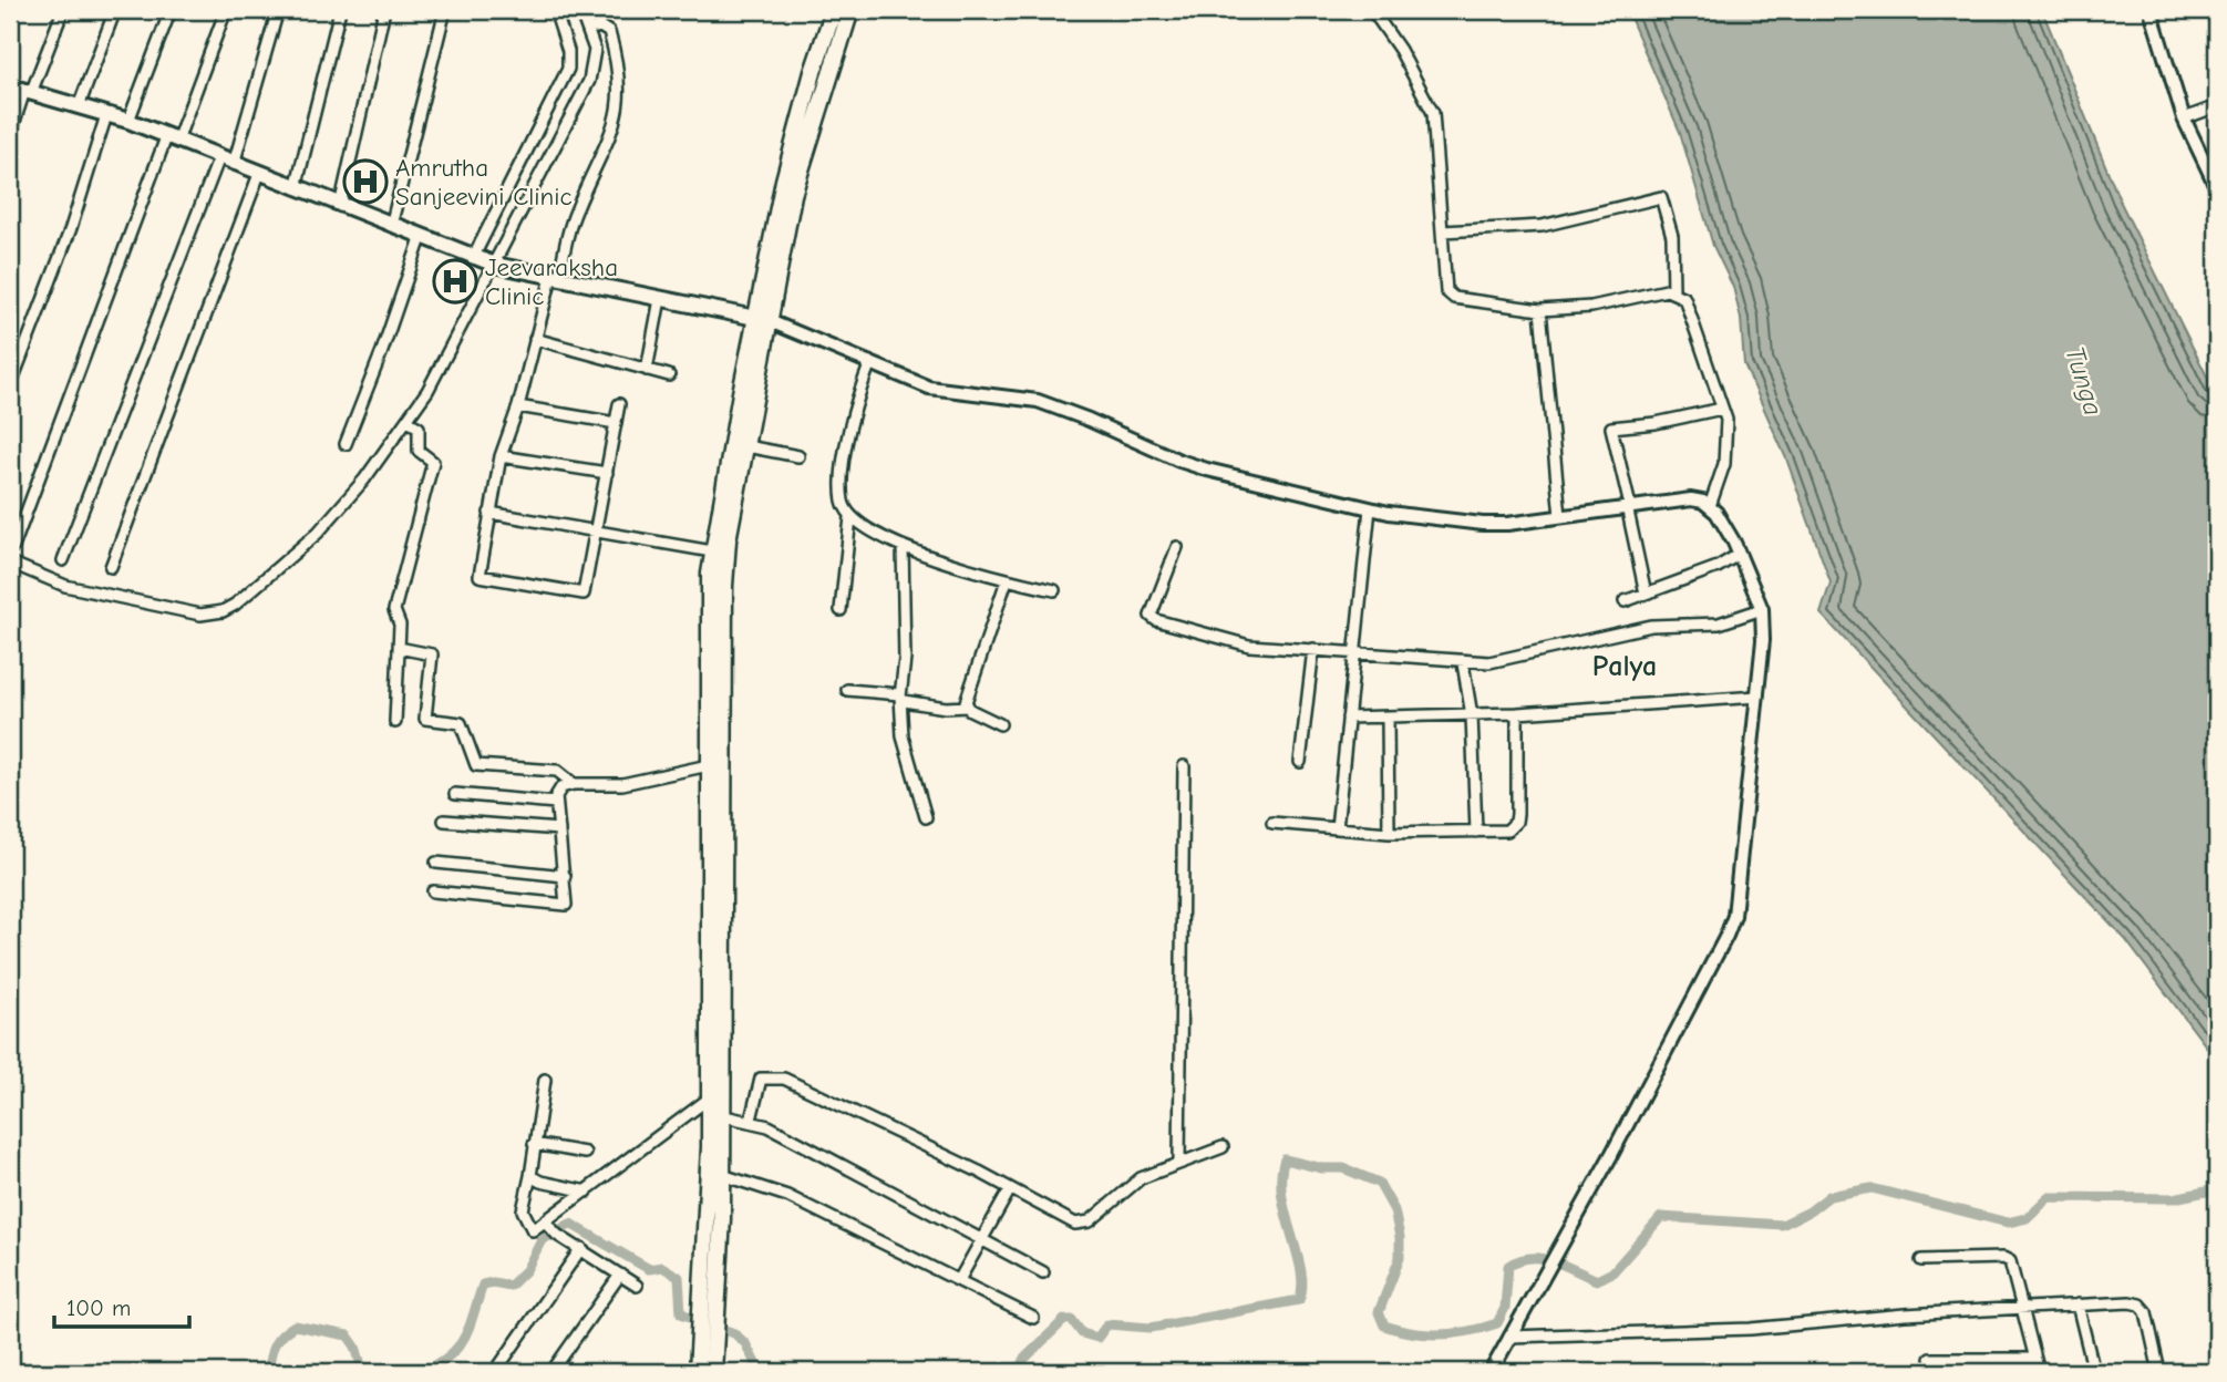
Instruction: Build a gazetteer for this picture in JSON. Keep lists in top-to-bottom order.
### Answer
{
  "districts": ["Palya"],
  "water": ["Tunga"],
  "places": {
    "hospital": ["Amrutha Sanjeevini Clinic", "Jeevaraksha Clinic"]
  },
  "scale_bar": "100 m"
}
